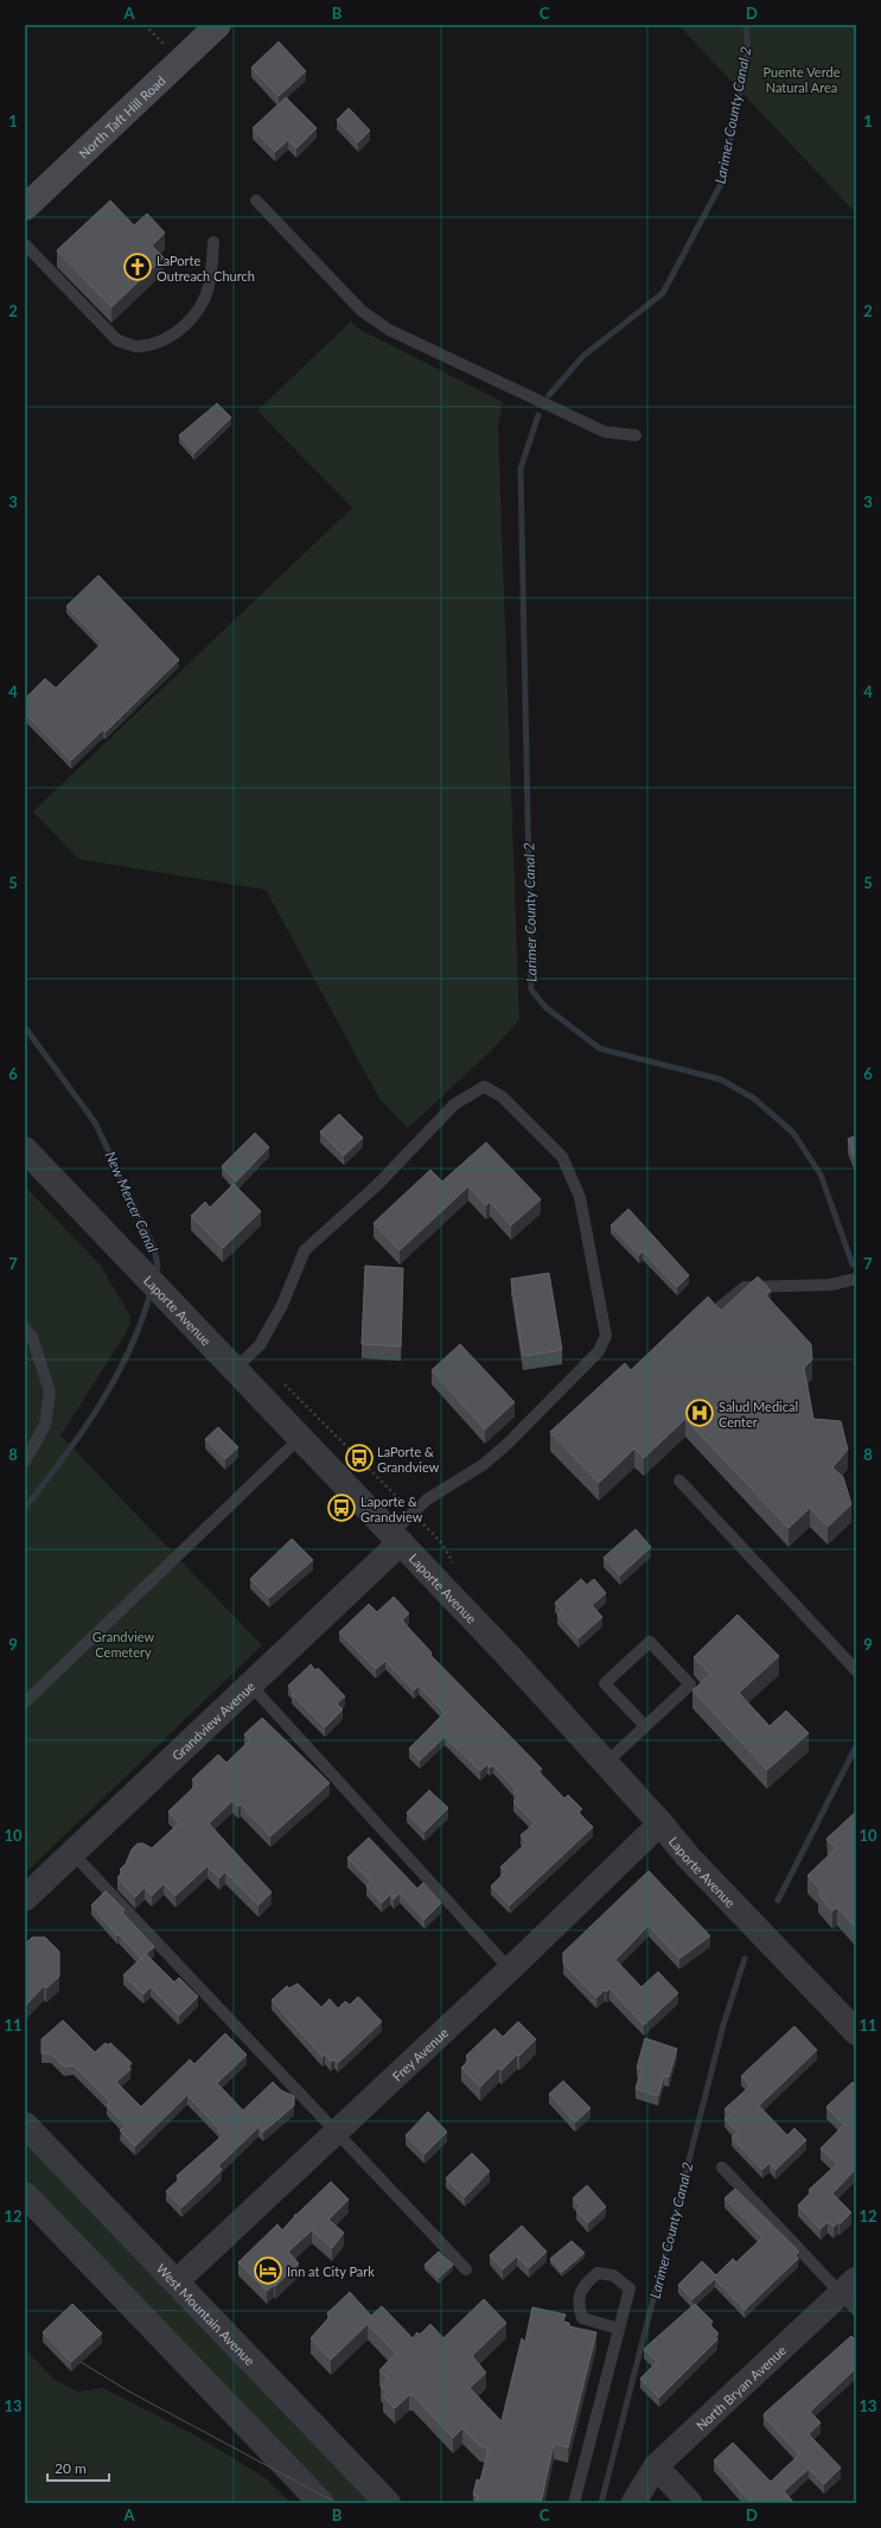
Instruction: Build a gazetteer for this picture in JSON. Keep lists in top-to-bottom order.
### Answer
{
  "streets": {
    "main road": ["North Taft Hill Road"],
    "street": [
      "Laporte Avenue",
      "Grandview Avenue",
      "Frey Avenue",
      "West Mountain Avenue",
      "North Bryan Avenue"
    ]
  },
  "crossings": [
    ["Laporte Avenue", "Grandview Avenue"],
    ["Laporte Avenue", "Frey Avenue"],
    ["Frey Avenue", "West Mountain Avenue"]
  ],
  "water": ["Larimer County Canal 2", "New Mercer Canal"],
  "parks": ["Puente Verde Natural Area", "Grandview Cemetery"],
  "places": {
    "church": ["LaPorte Outreach Church"],
    "hospital": ["Salud Medical Center"],
    "bus stop": ["LaPorte & Grandview", "Laporte & Grandview"],
    "hotel": ["Inn at City Park"]
  },
  "scale_bar": "20 m",
  "grid": {
    "columns": [
      "A",
      "B",
      "C",
      "D"
    ],
    "rows": [
      "1",
      "2",
      "3",
      "4",
      "5",
      "6",
      "7",
      "8",
      "9",
      "10",
      "11",
      "12",
      "13"
    ]
  }
}
